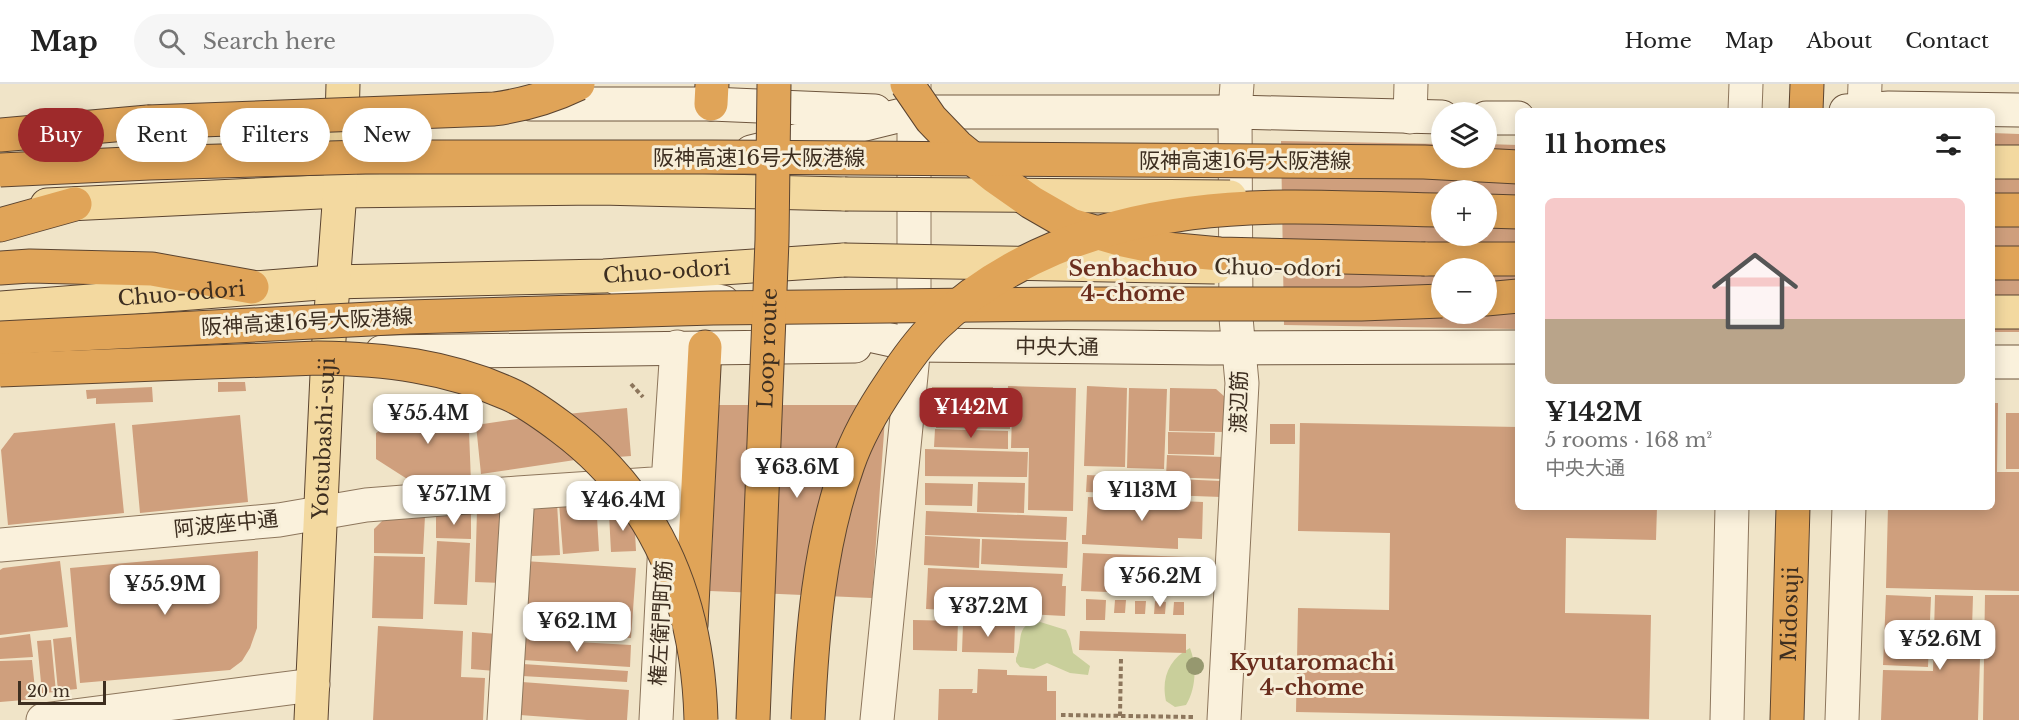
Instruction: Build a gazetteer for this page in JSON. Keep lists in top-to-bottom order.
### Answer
{
  "streets": {
    "highway": ["阪神高速16号大阪港線", "Loop route", "Midosuji"],
    "main road": ["Chuo-odori", "Yotsubashi-suji"],
    "street": [
      "中央大通",
      "渡辺筋",
      "阿波座中通",
      "権左衛門町筋"
    ]
  },
  "crossings": [
    ["Chuo-odori", "中央大通"],
    ["Chuo-odori", "Yotsubashi-suji"],
    ["中央大通", "渡辺筋"],
    ["Yotsubashi-suji", "阿波座中通"],
    ["阿波座中通", "権左衛門町筋"]
  ],
  "districts": ["Senbachuo 4-chome", "Kyutaromachi 4-chome"],
  "scale_bar": "20 m",
  "page": {
    "header": "Map",
    "search": "Search here",
    "nav": [
      "Home",
      "Map",
      "About",
      "Contact"
    ],
    "map_buttons": ["+", "−"],
    "chip": [
      "Buy",
      "Rent",
      "Filters",
      "New"
    ],
    "heading": "11 homes",
    "list": [
      {
        "name": "¥142M",
        "note": "5 rooms · 168 m² · 中央大通"
      }
    ],
    "price": [
      "¥142M",
      "¥55.4M",
      "¥63.6M",
      "¥113M",
      "¥57.1M",
      "¥46.4M",
      "¥56.2M",
      "¥55.9M",
      "¥37.2M",
      "¥62.1M",
      "¥52.6M"
    ],
    "scale": "20 m"
  }
}
